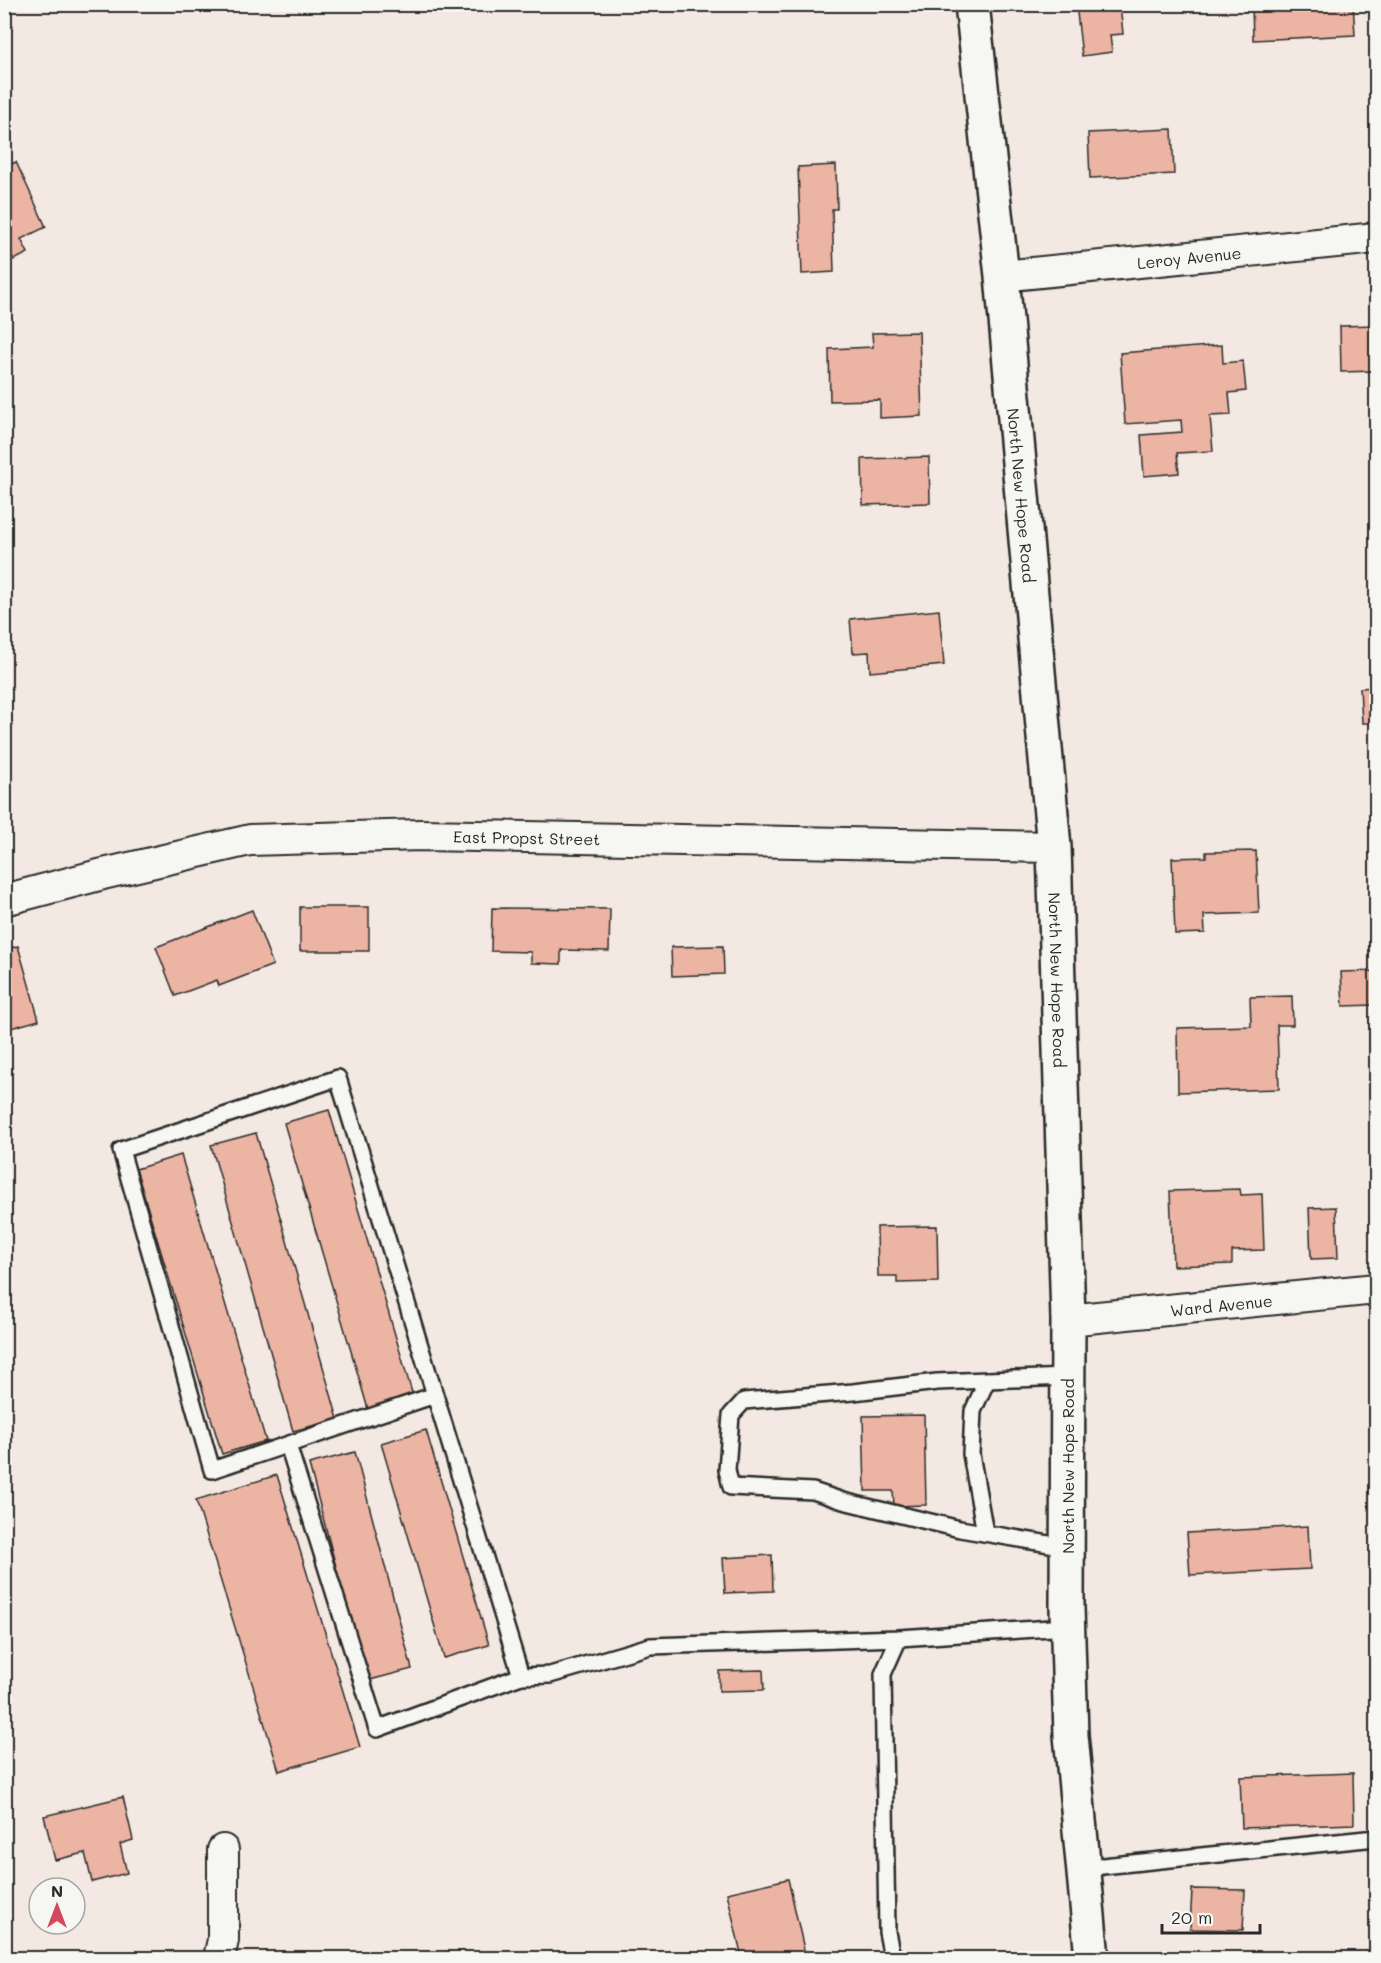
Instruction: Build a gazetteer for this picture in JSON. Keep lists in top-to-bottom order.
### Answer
{
  "streets": {
    "main road": ["North New Hope Road"],
    "street": ["Leroy Avenue", "East Propst Street", "Ward Avenue"]
  },
  "crossings": [
    ["Leroy Avenue", "North New Hope Road"],
    ["North New Hope Road", "East Propst Street"],
    ["North New Hope Road", "Ward Avenue"]
  ],
  "scale_bar": "20 m",
  "north": "top"
}
